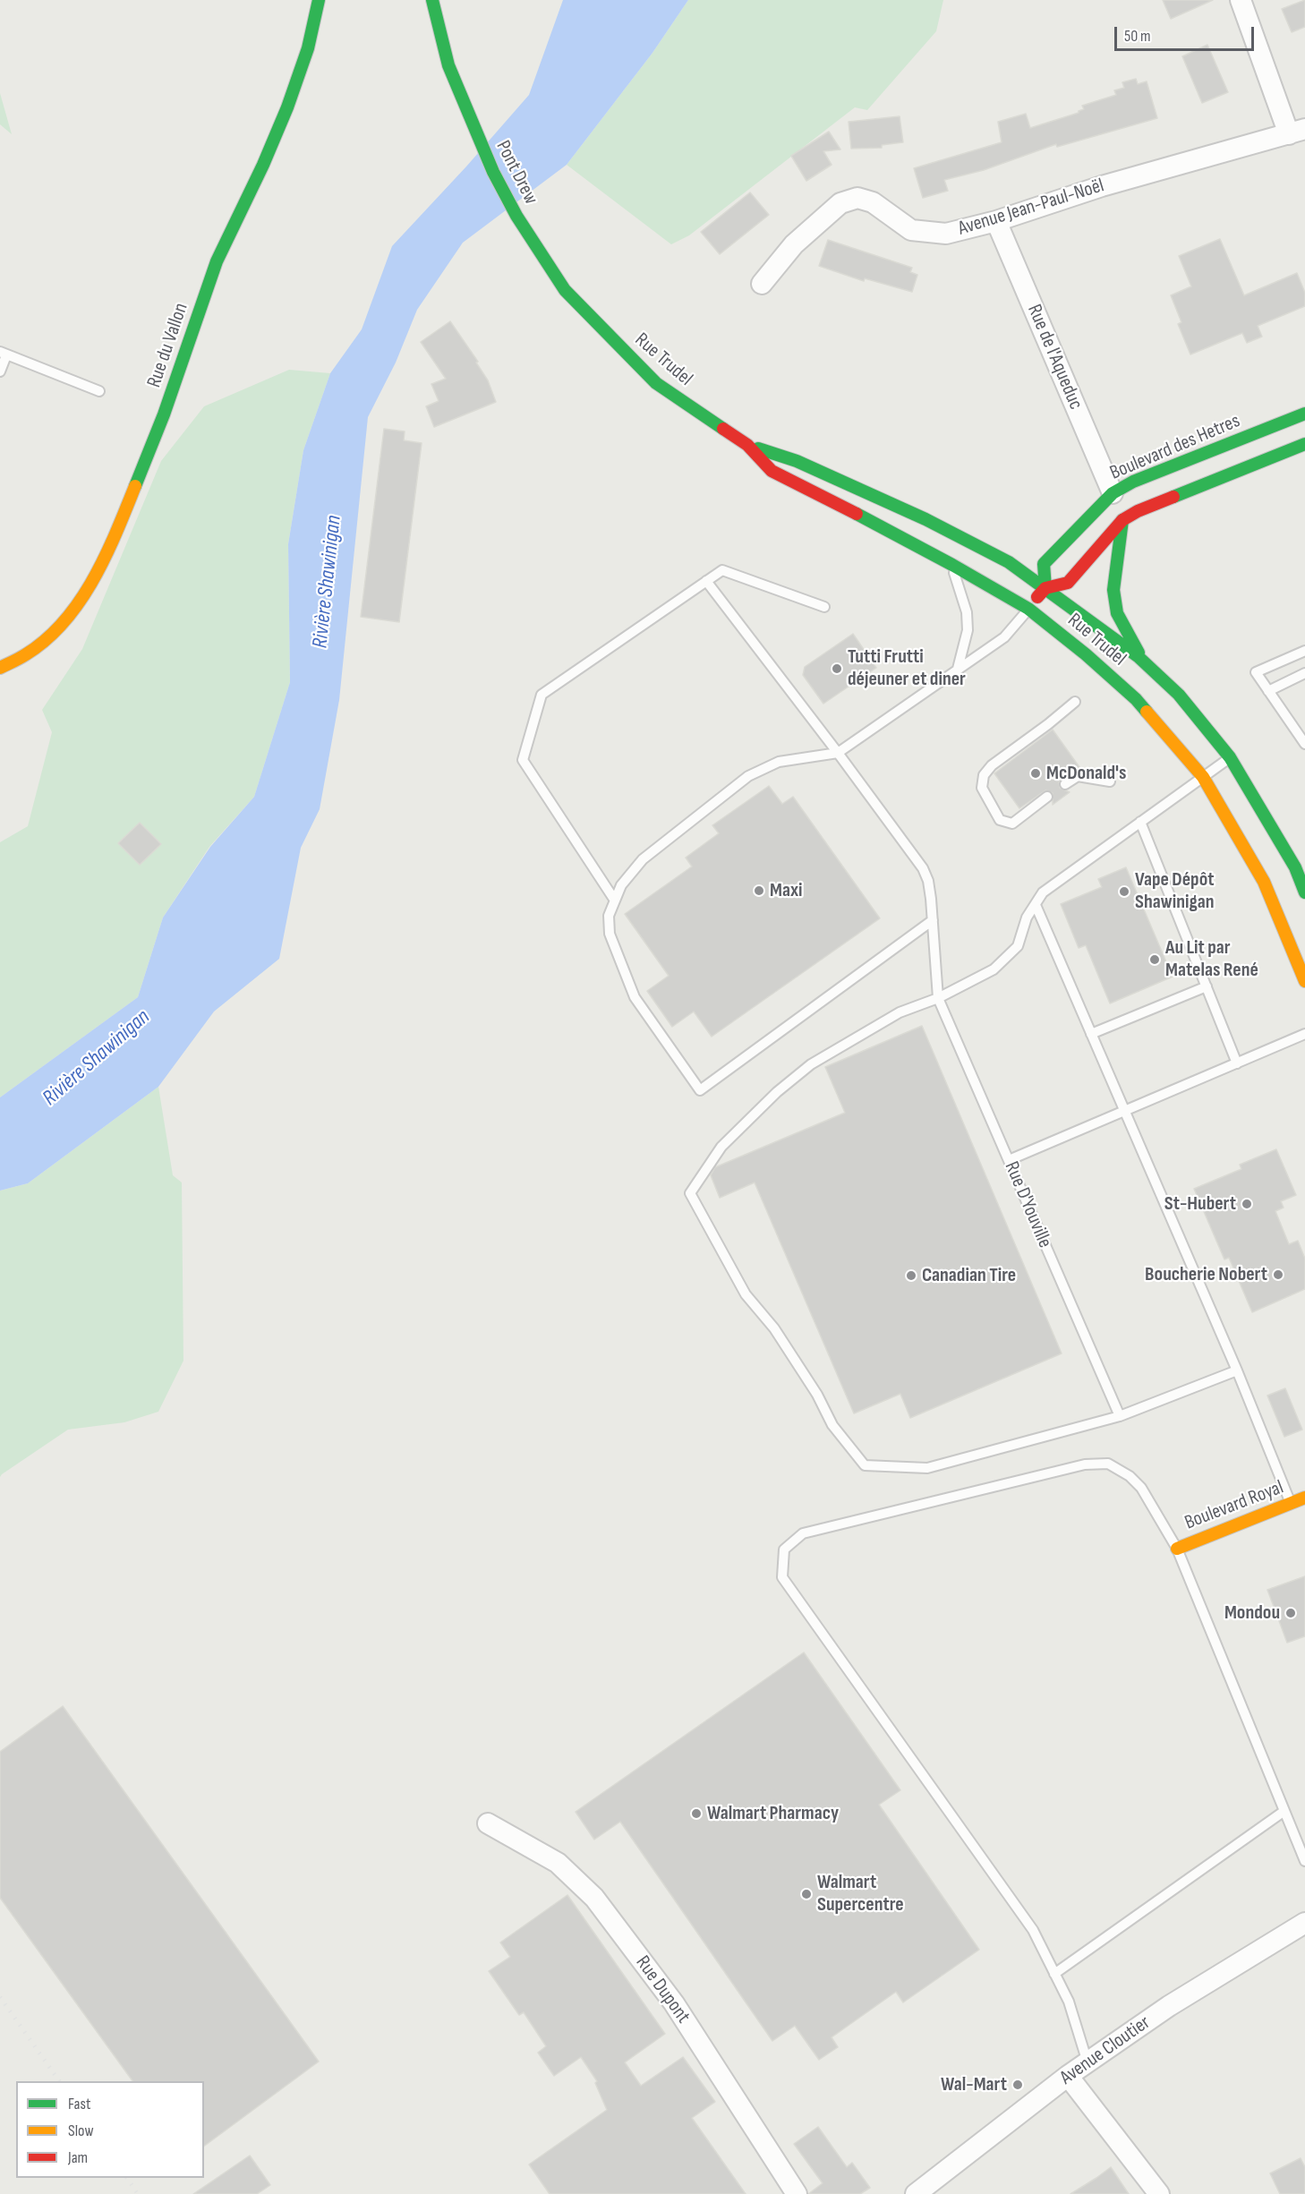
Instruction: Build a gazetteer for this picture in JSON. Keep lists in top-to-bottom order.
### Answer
{
  "streets": {
    "main road": [
      "Pont Drew",
      "Rue du Vallon",
      "Rue Trudel",
      "Boulevard des Hetres",
      "Boulevard Royal"
    ],
    "street": [
      "Avenue Jean-Paul-Noël",
      "Rue de l'Aqueduc",
      "Rue Dupont",
      "Avenue Cloutier"
    ],
    "lane": ["Rue D'Youville"]
  },
  "crossings": [
    ["Pont Drew", "Rue Trudel"],
    ["Avenue Jean-Paul-Noël", "Rue de l'Aqueduc"],
    ["Rue de l'Aqueduc", "Boulevard des Hetres"],
    ["Rue Trudel", "Boulevard des Hetres"]
  ],
  "water": ["Rivière Shawinigan"],
  "places": [
    "Tutti Frutti déjeuner et diner",
    "McDonald's",
    "Maxi",
    "Vape Dépôt Shawinigan",
    "Au Lit par Matelas René",
    "St-Hubert",
    "Boucherie Nobert",
    "Canadian Tire",
    "Mondou",
    "Walmart Pharmacy",
    "Walmart Supercentre",
    "Wal-Mart"
  ],
  "legend": ["Fast", "Slow", "Jam"],
  "scale_bar": "50 m"
}
